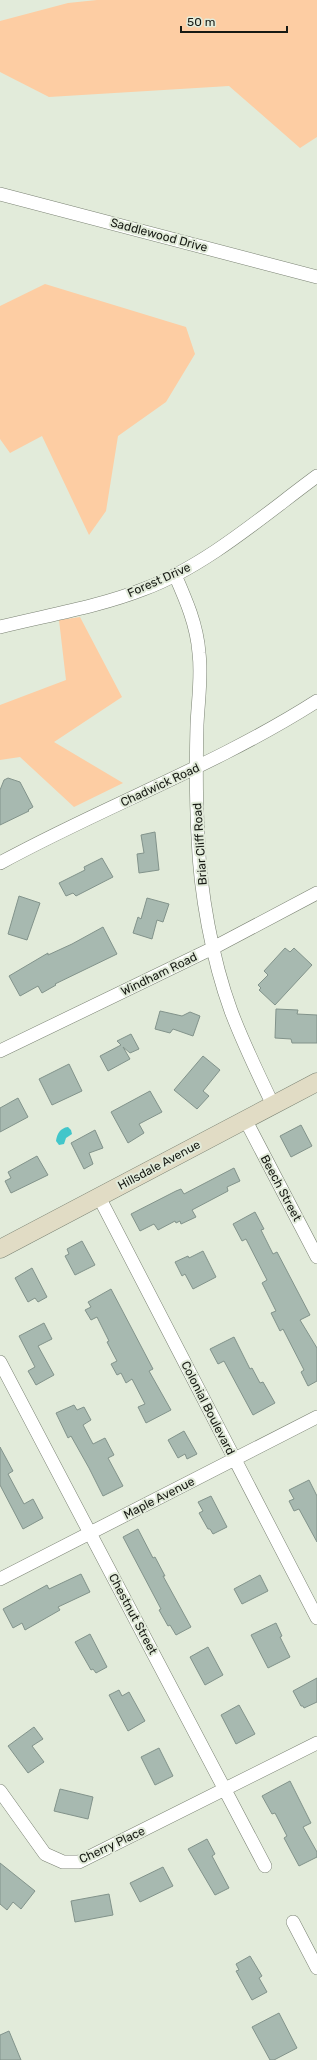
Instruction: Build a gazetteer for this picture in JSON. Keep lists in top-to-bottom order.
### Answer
{
  "streets": {
    "street": [
      "Saddlewood Drive",
      "Forest Drive",
      "Chadwick Road",
      "Briar Cliff Road",
      "Windham Road",
      "Hillsdale Avenue",
      "Beech Street",
      "Colonial Boulevard",
      "Maple Avenue",
      "Chestnut Street",
      "Cherry Place"
    ]
  },
  "crossings": [
    ["Forest Drive", "Briar Cliff Road"],
    ["Chadwick Road", "Briar Cliff Road"],
    ["Briar Cliff Road", "Windham Road"],
    ["Briar Cliff Road", "Hillsdale Avenue"],
    ["Hillsdale Avenue", "Beech Street"],
    ["Hillsdale Avenue", "Colonial Boulevard"],
    ["Colonial Boulevard", "Maple Avenue"],
    ["Maple Avenue", "Chestnut Street"],
    ["Chestnut Street", "Cherry Place"]
  ],
  "scale_bar": "50 m"
}
